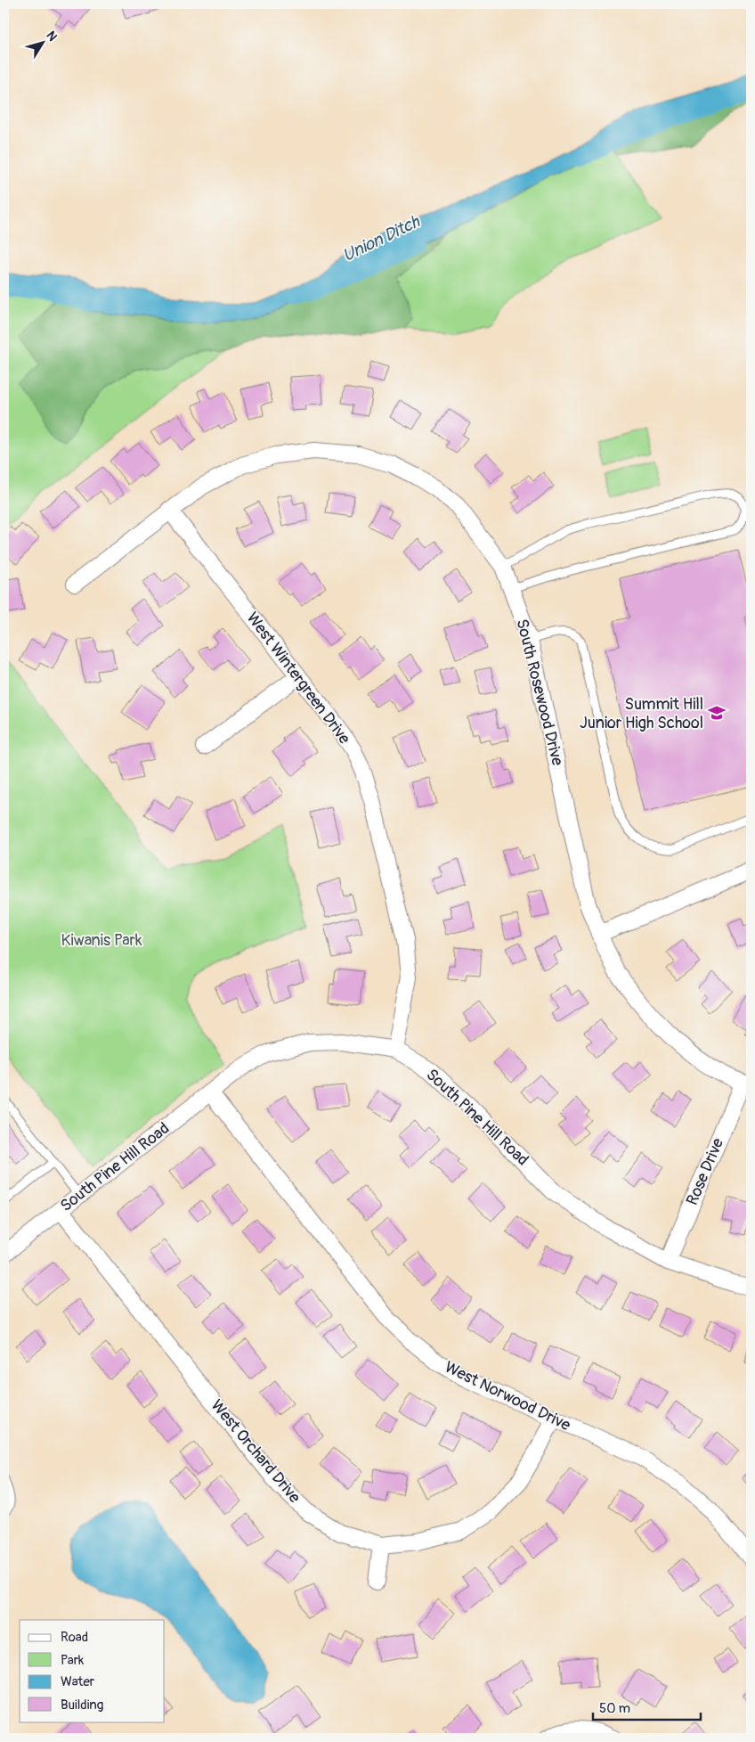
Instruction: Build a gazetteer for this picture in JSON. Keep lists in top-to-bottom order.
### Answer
{
  "streets": {
    "street": [
      "West Wintergreen Drive",
      "South Rosewood Drive",
      "South Pine Hill Road",
      "Rose Drive",
      "West Norwood Drive",
      "West Orchard Drive"
    ]
  },
  "crossings": [
    ["West Wintergreen Drive", "South Rosewood Drive"],
    ["West Wintergreen Drive", "South Pine Hill Road"],
    ["South Rosewood Drive", "Rose Drive"],
    ["South Pine Hill Road", "Rose Drive"],
    ["South Pine Hill Road", "West Norwood Drive"],
    ["South Pine Hill Road", "West Orchard Drive"],
    ["West Norwood Drive", "West Orchard Drive"]
  ],
  "water": ["Union Ditch"],
  "parks": ["Kiwanis Park"],
  "places": {
    "school or university": ["Summit Hill Junior High School"]
  },
  "legend": [
    "Road",
    "Park",
    "Water",
    "Building"
  ],
  "scale_bar": "50 m",
  "north": "top right"
}
